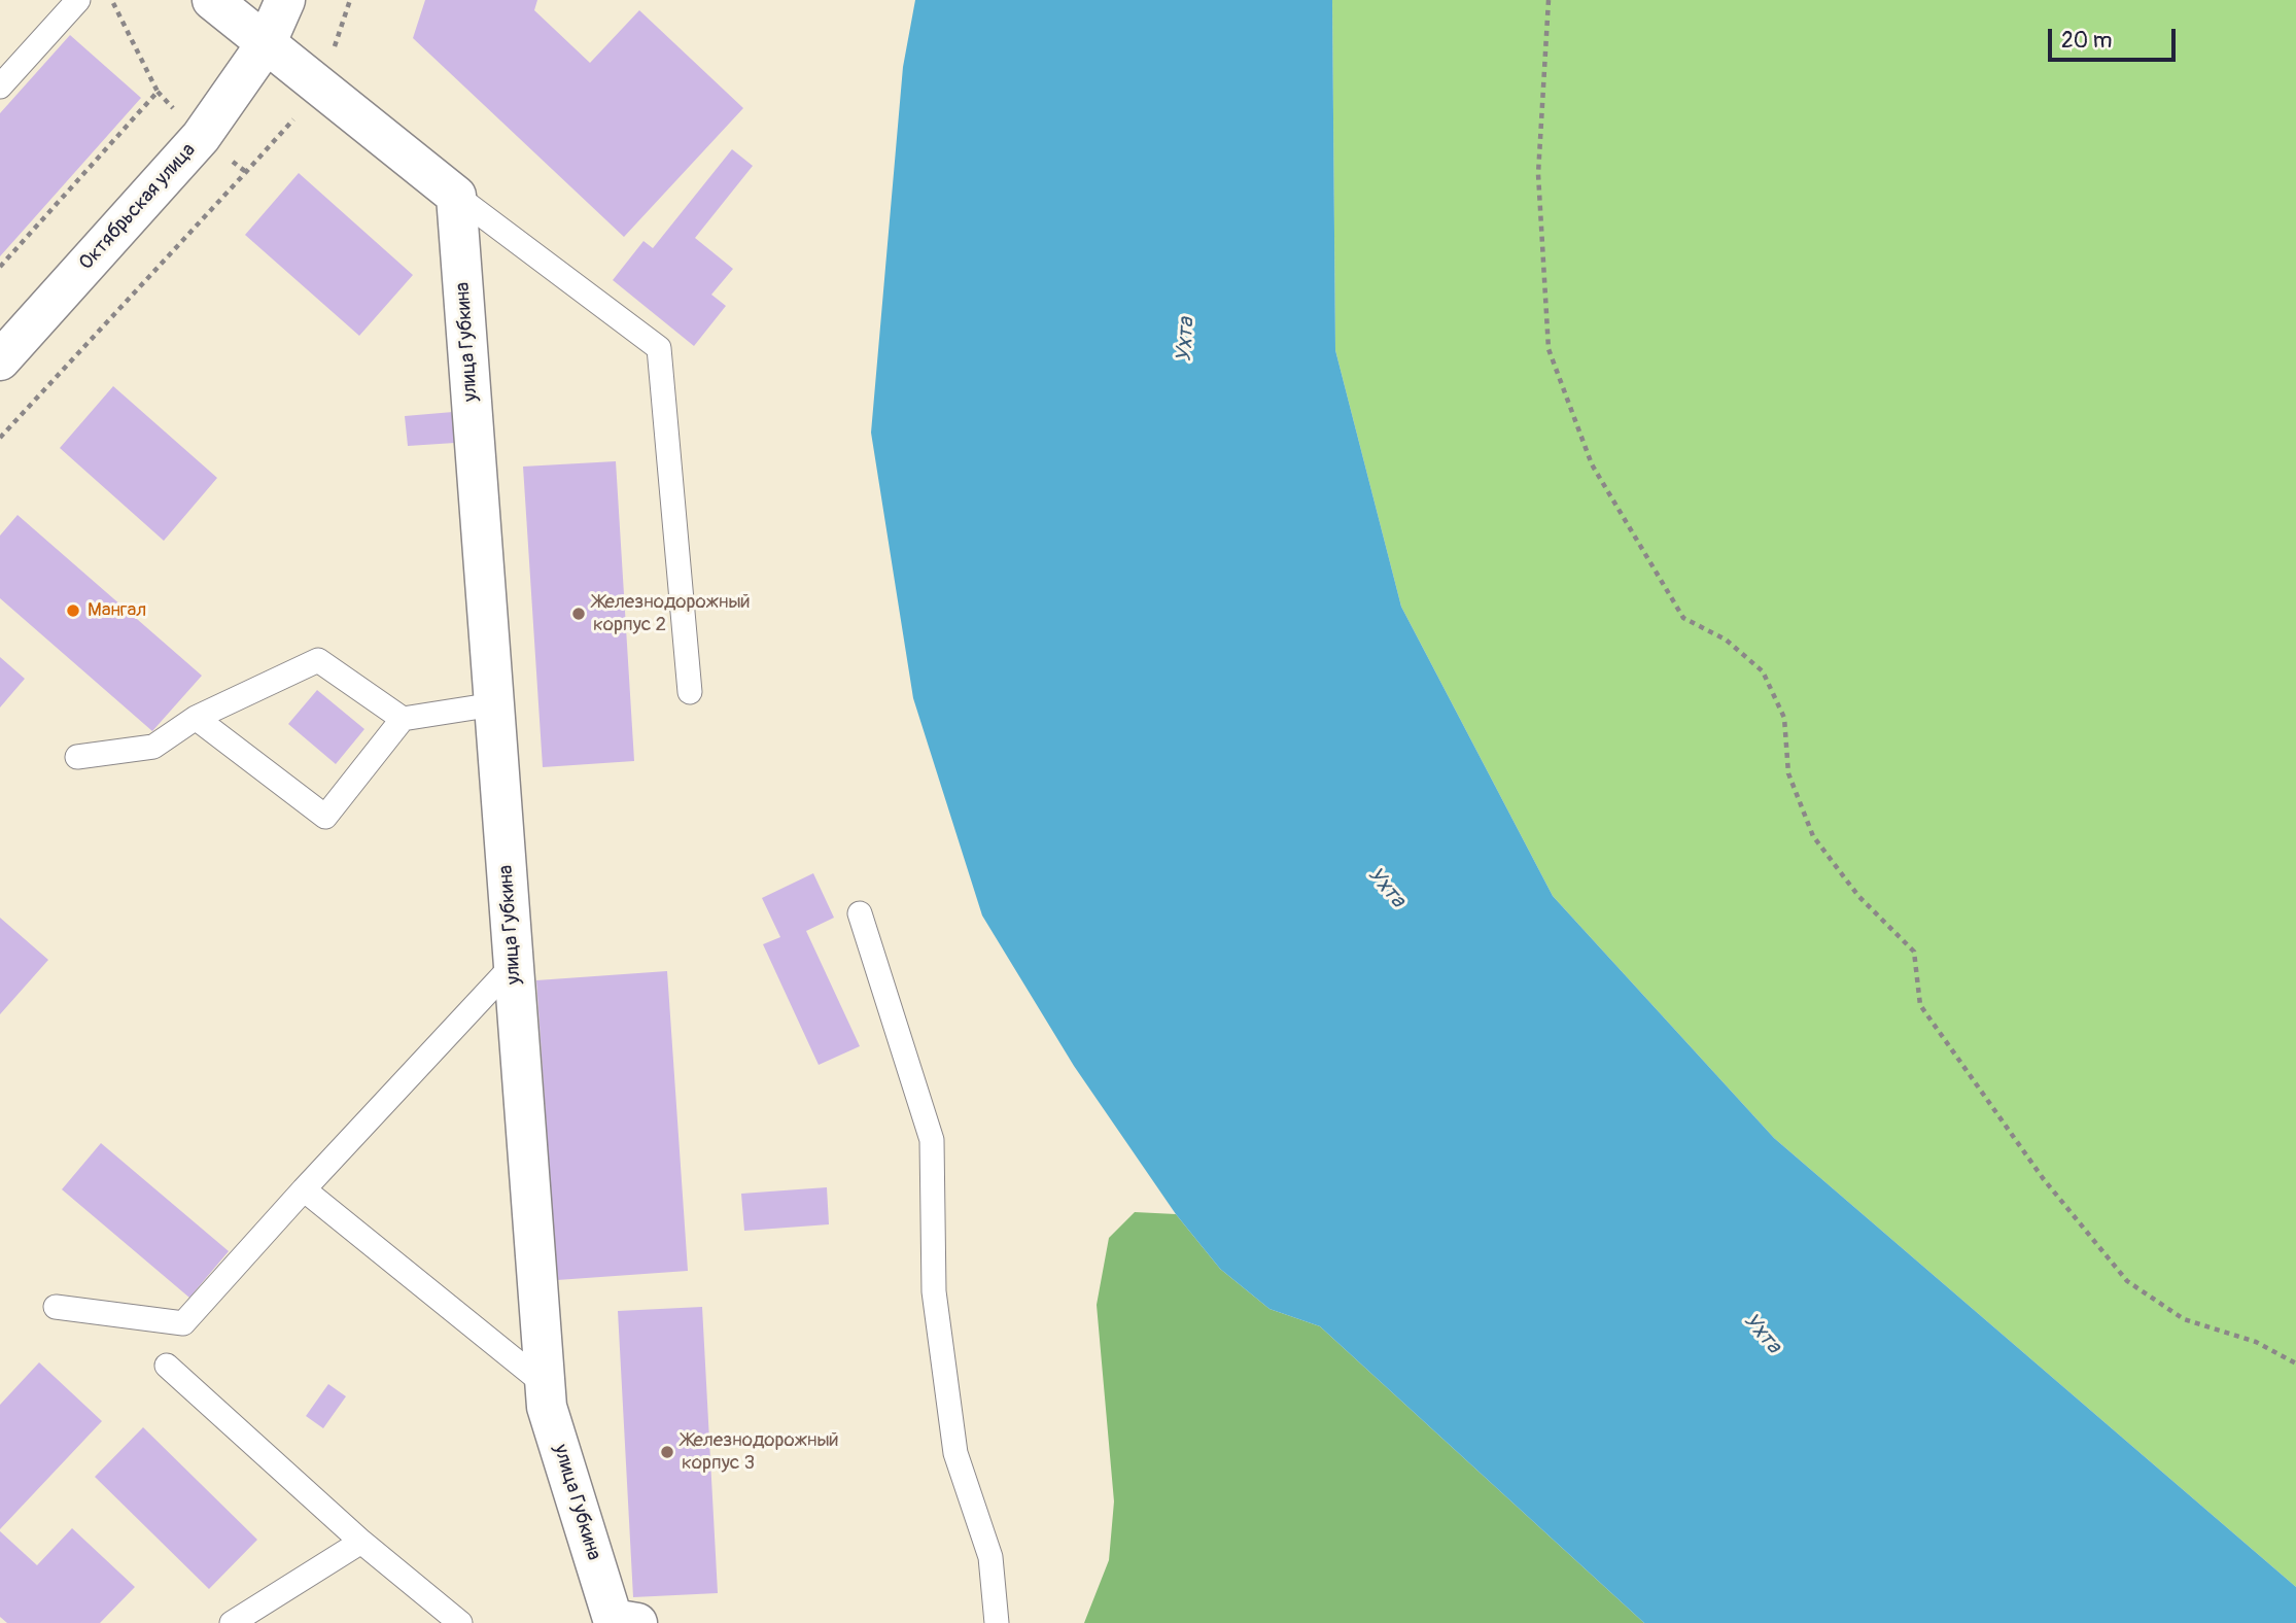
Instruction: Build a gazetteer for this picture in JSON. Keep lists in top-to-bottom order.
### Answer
{
  "streets": {
    "street": ["Октябрьская улица", "улица Губкина"]
  },
  "water": ["Ухта"],
  "places": ["Мангал", "Железнодорожный корпус 2", "Железнодорожный корпус 3"],
  "scale_bar": "20 m"
}
